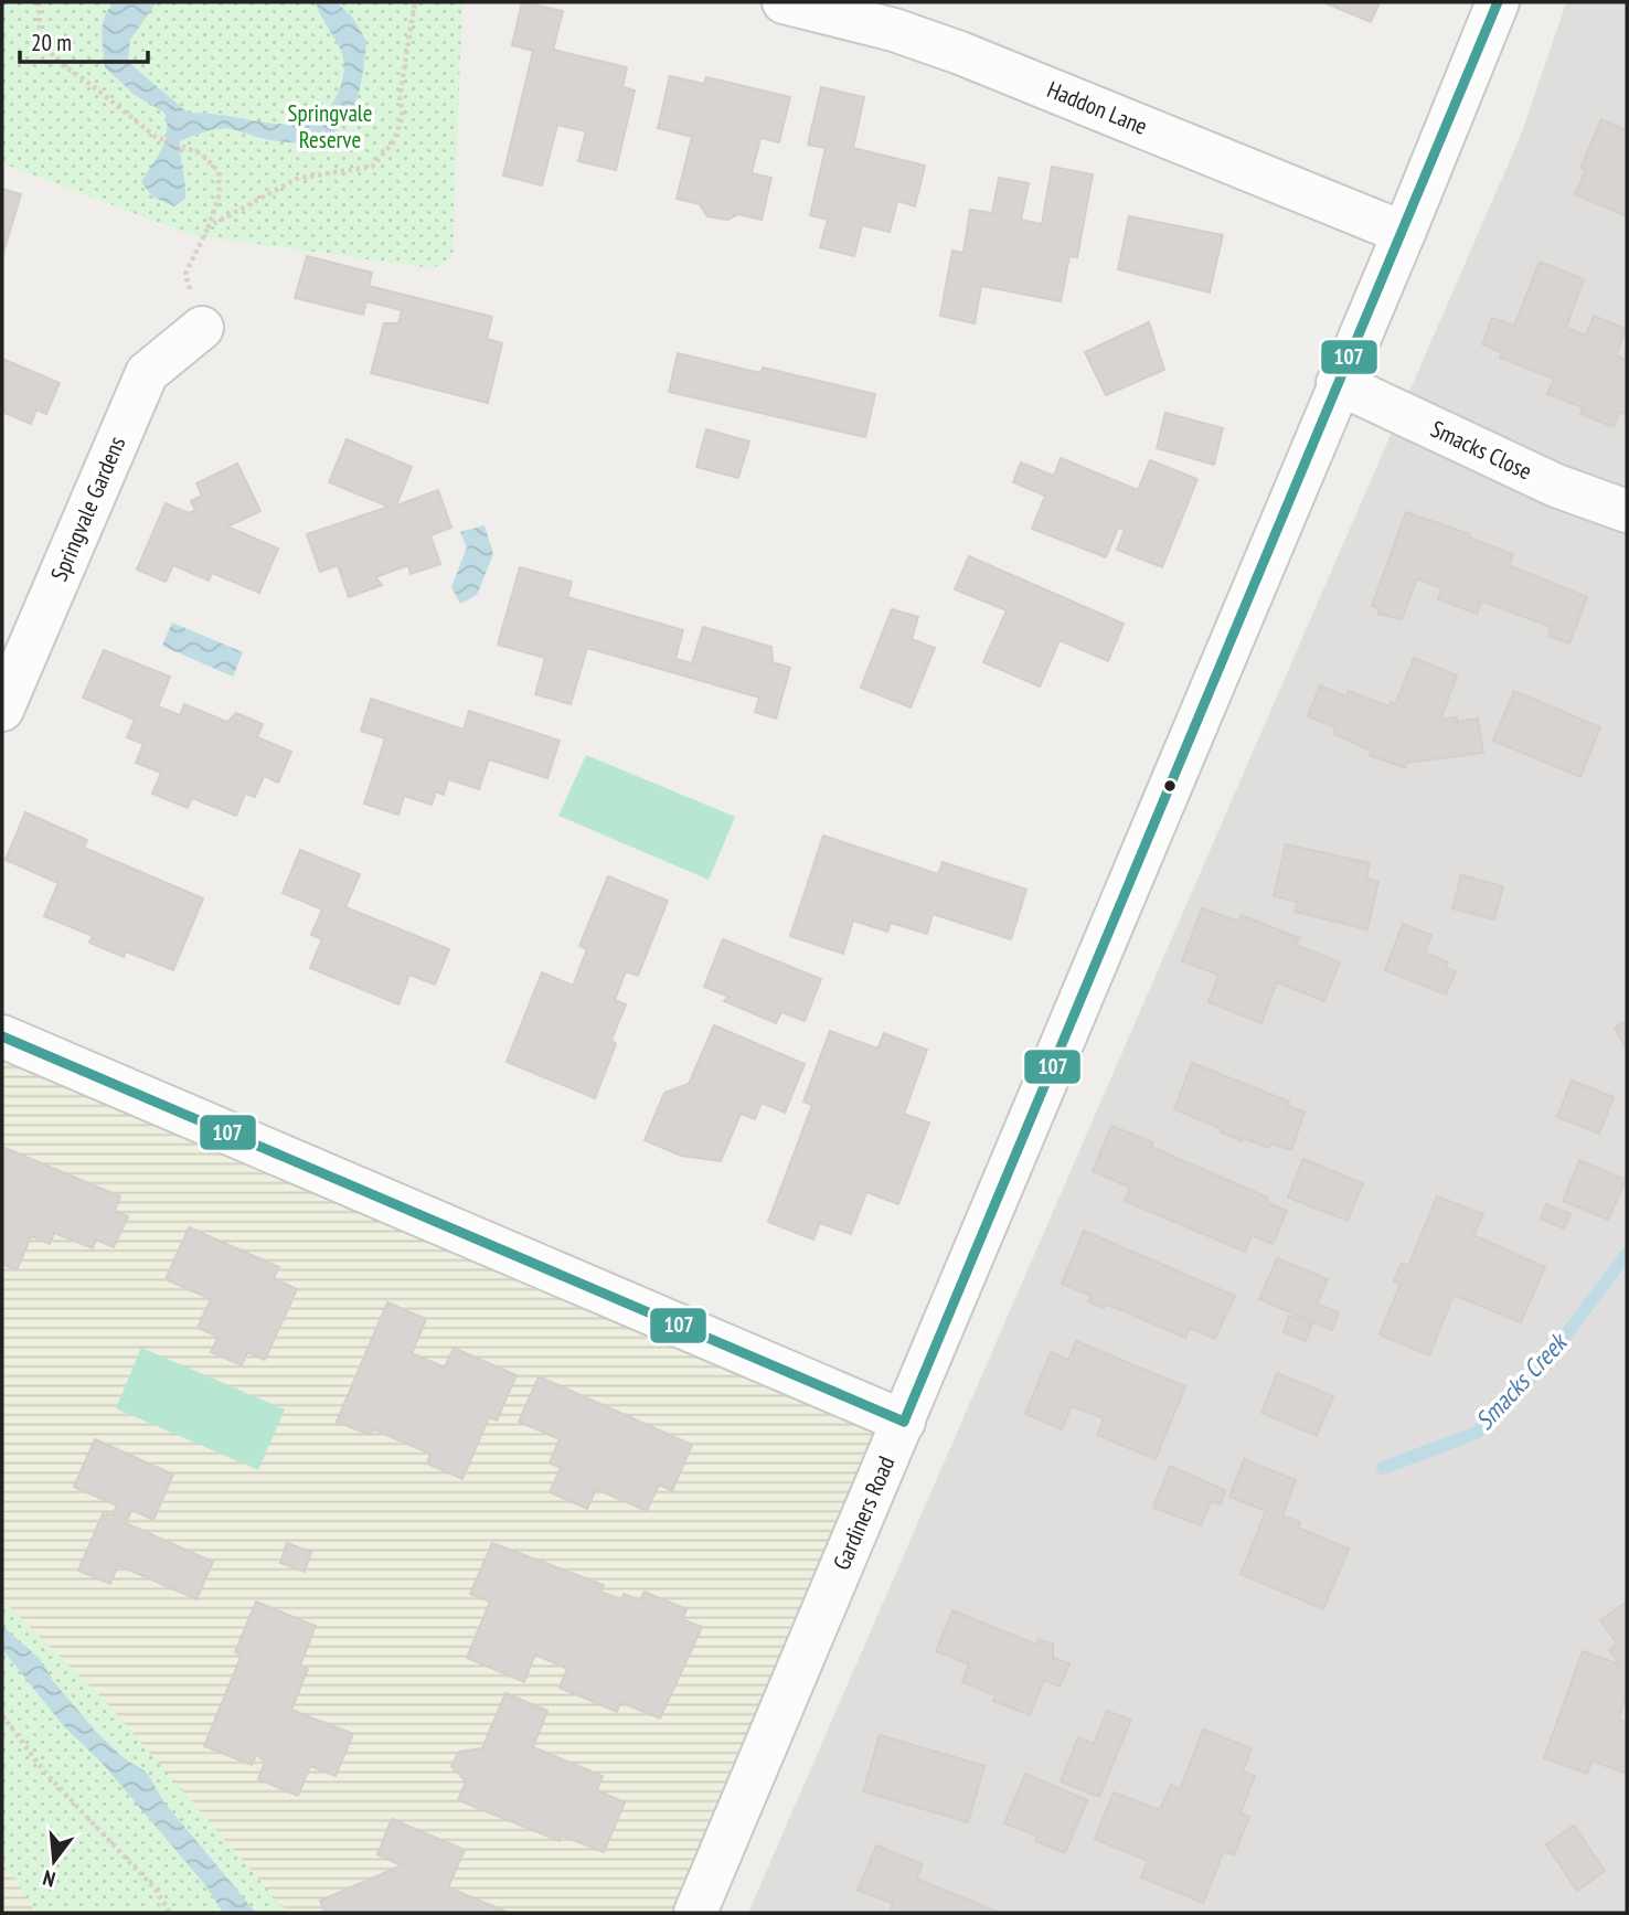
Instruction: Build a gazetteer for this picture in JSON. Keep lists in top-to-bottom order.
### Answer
{
  "streets": {
    "street": [
      "Haddon Lane",
      "Smacks Close",
      "Springvale Gardens",
      "Gardiners Road"
    ]
  },
  "crossings": [
    ["Haddon Lane", "Gardiners Road"],
    ["Smacks Close", "Gardiners Road"]
  ],
  "water": ["Smacks Creek"],
  "parks": ["Springvale Reserve"],
  "lines": ["transit line 107"],
  "scale_bar": "20 m",
  "north": "bottom"
}
